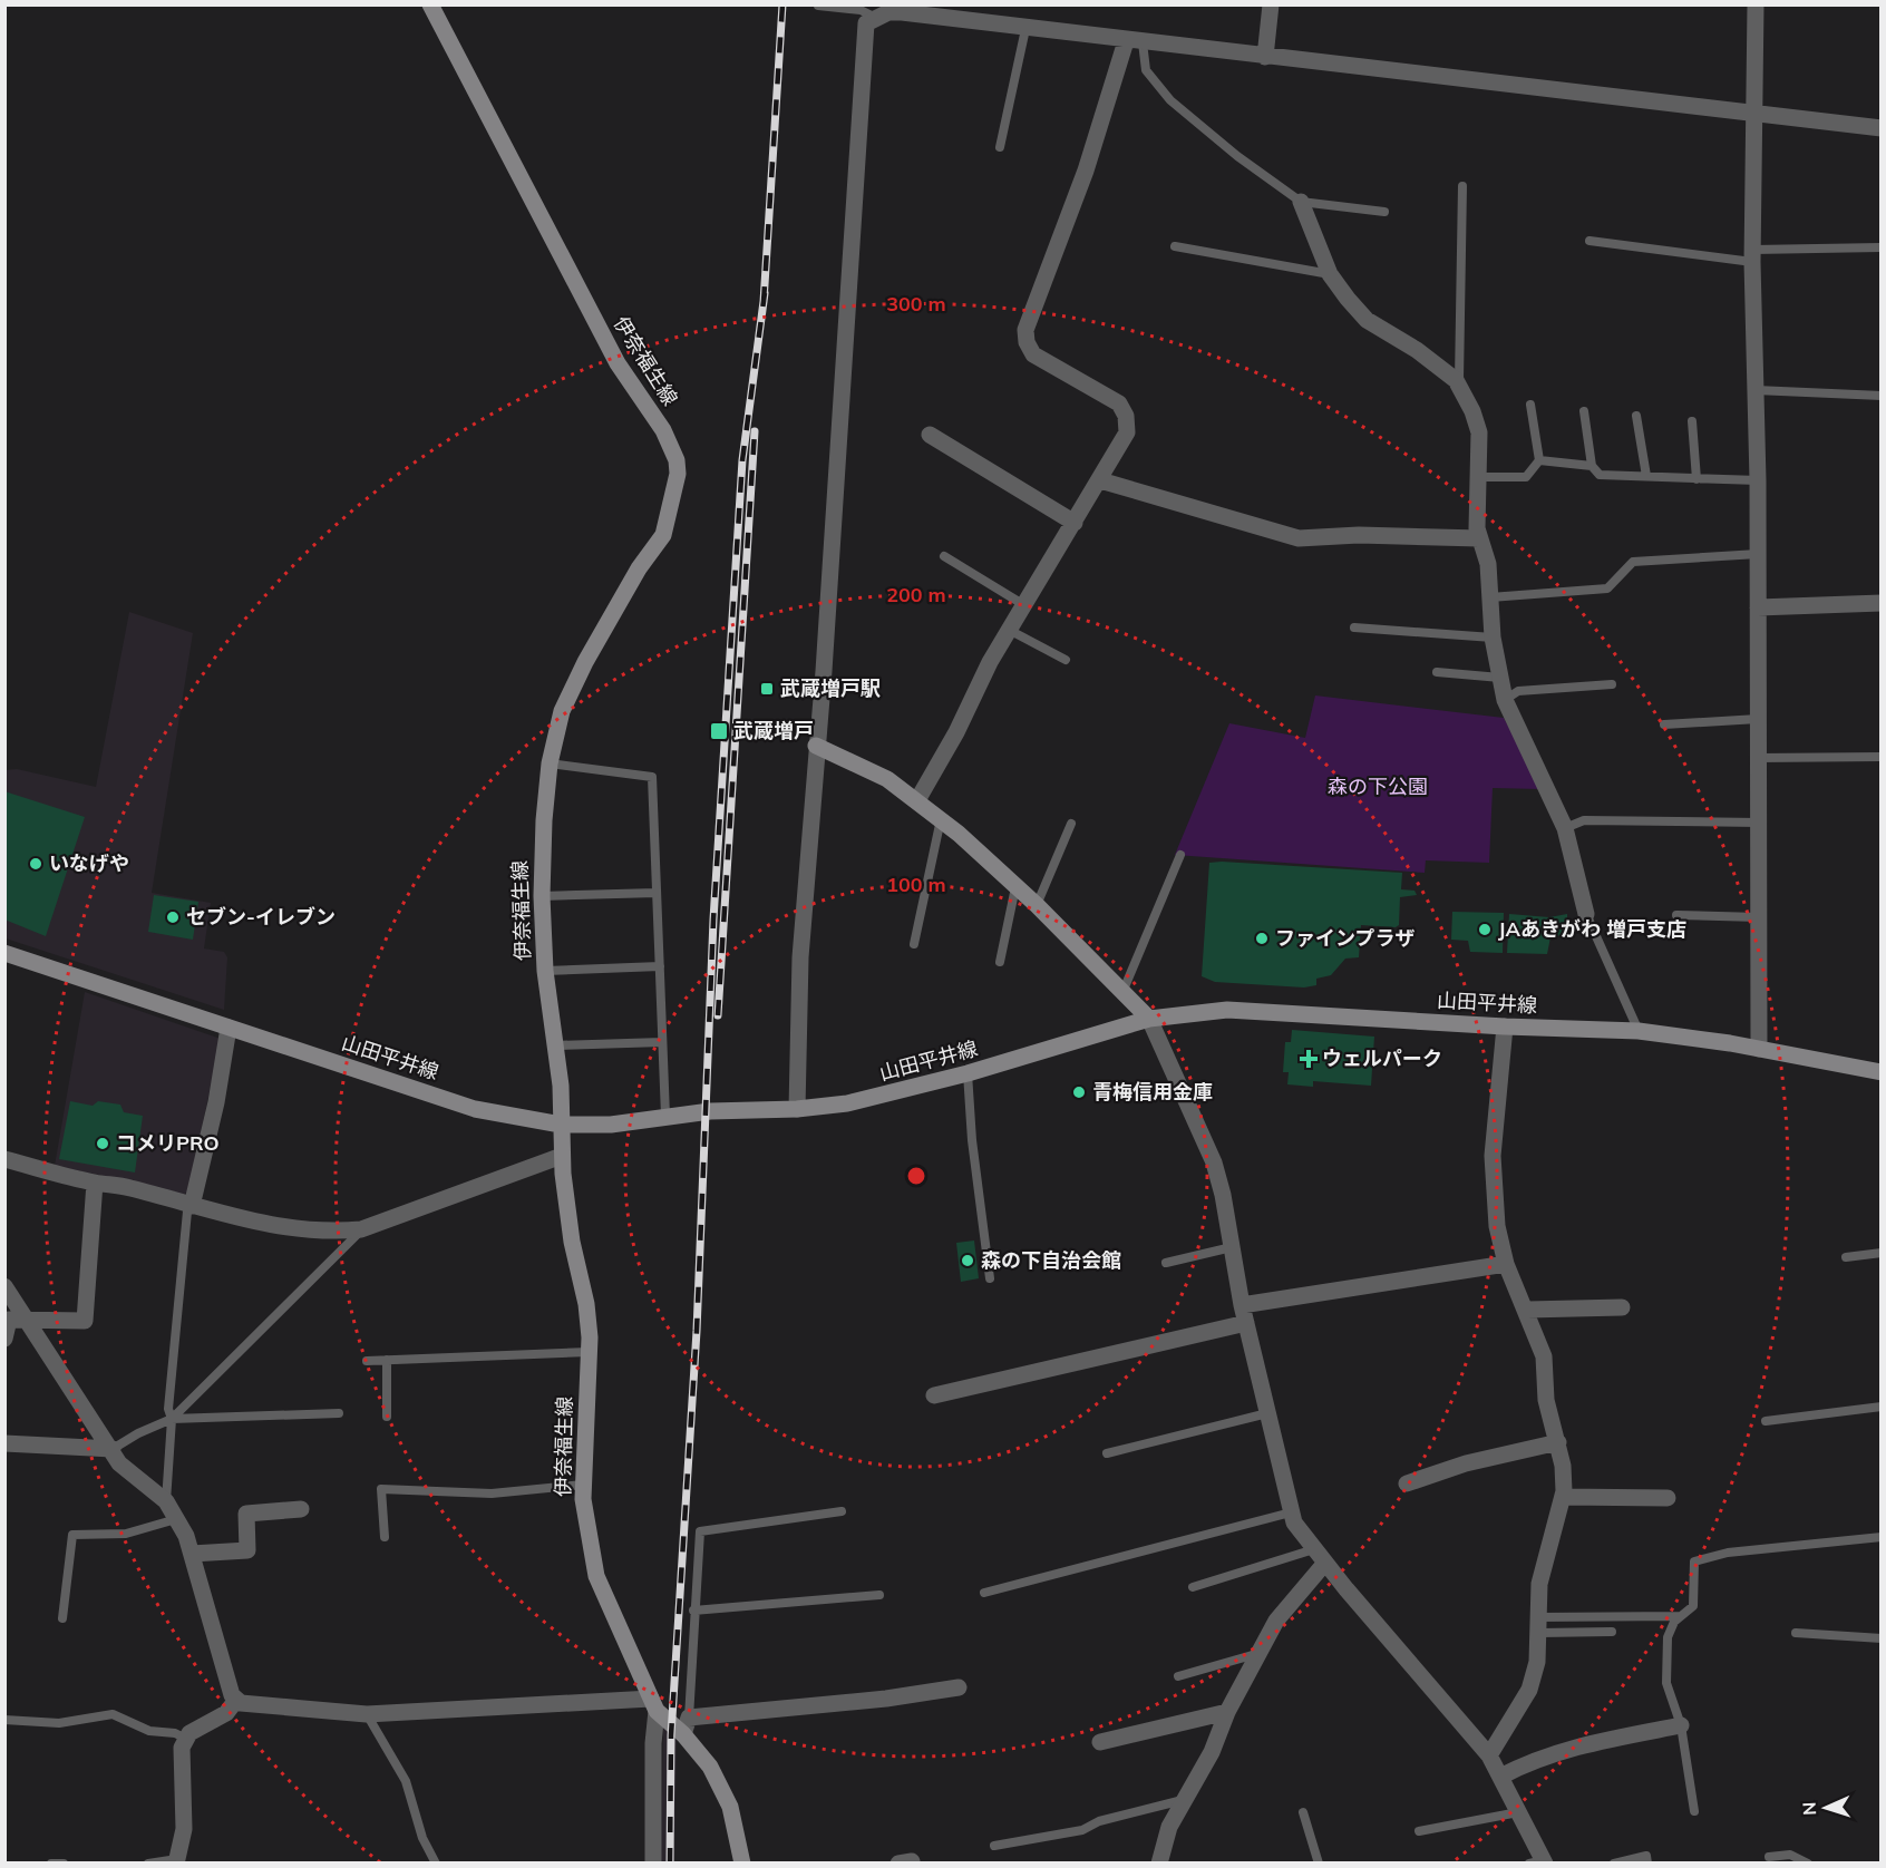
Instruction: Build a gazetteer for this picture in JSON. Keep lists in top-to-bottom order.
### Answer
{
  "streets": {
    "main road": ["伊奈福生線", "山田平井線"]
  },
  "crossings": [
    ["伊奈福生線", "山田平井線"]
  ],
  "parks": ["森の下公園"],
  "places": {
    "transit": ["武蔵増戸駅", "武蔵増戸"],
    "other": [
      "いなげや",
      "セブン-イレブン",
      "JAあきがわ 増戸支店",
      "ファインプラザ",
      "青梅信用金庫",
      "コメリPRO",
      "森の下自治会館"
    ],
    "health": ["ウェルパーク"]
  },
  "north": "left",
  "rings": ["300 m", "200 m", "100 m"]
}
